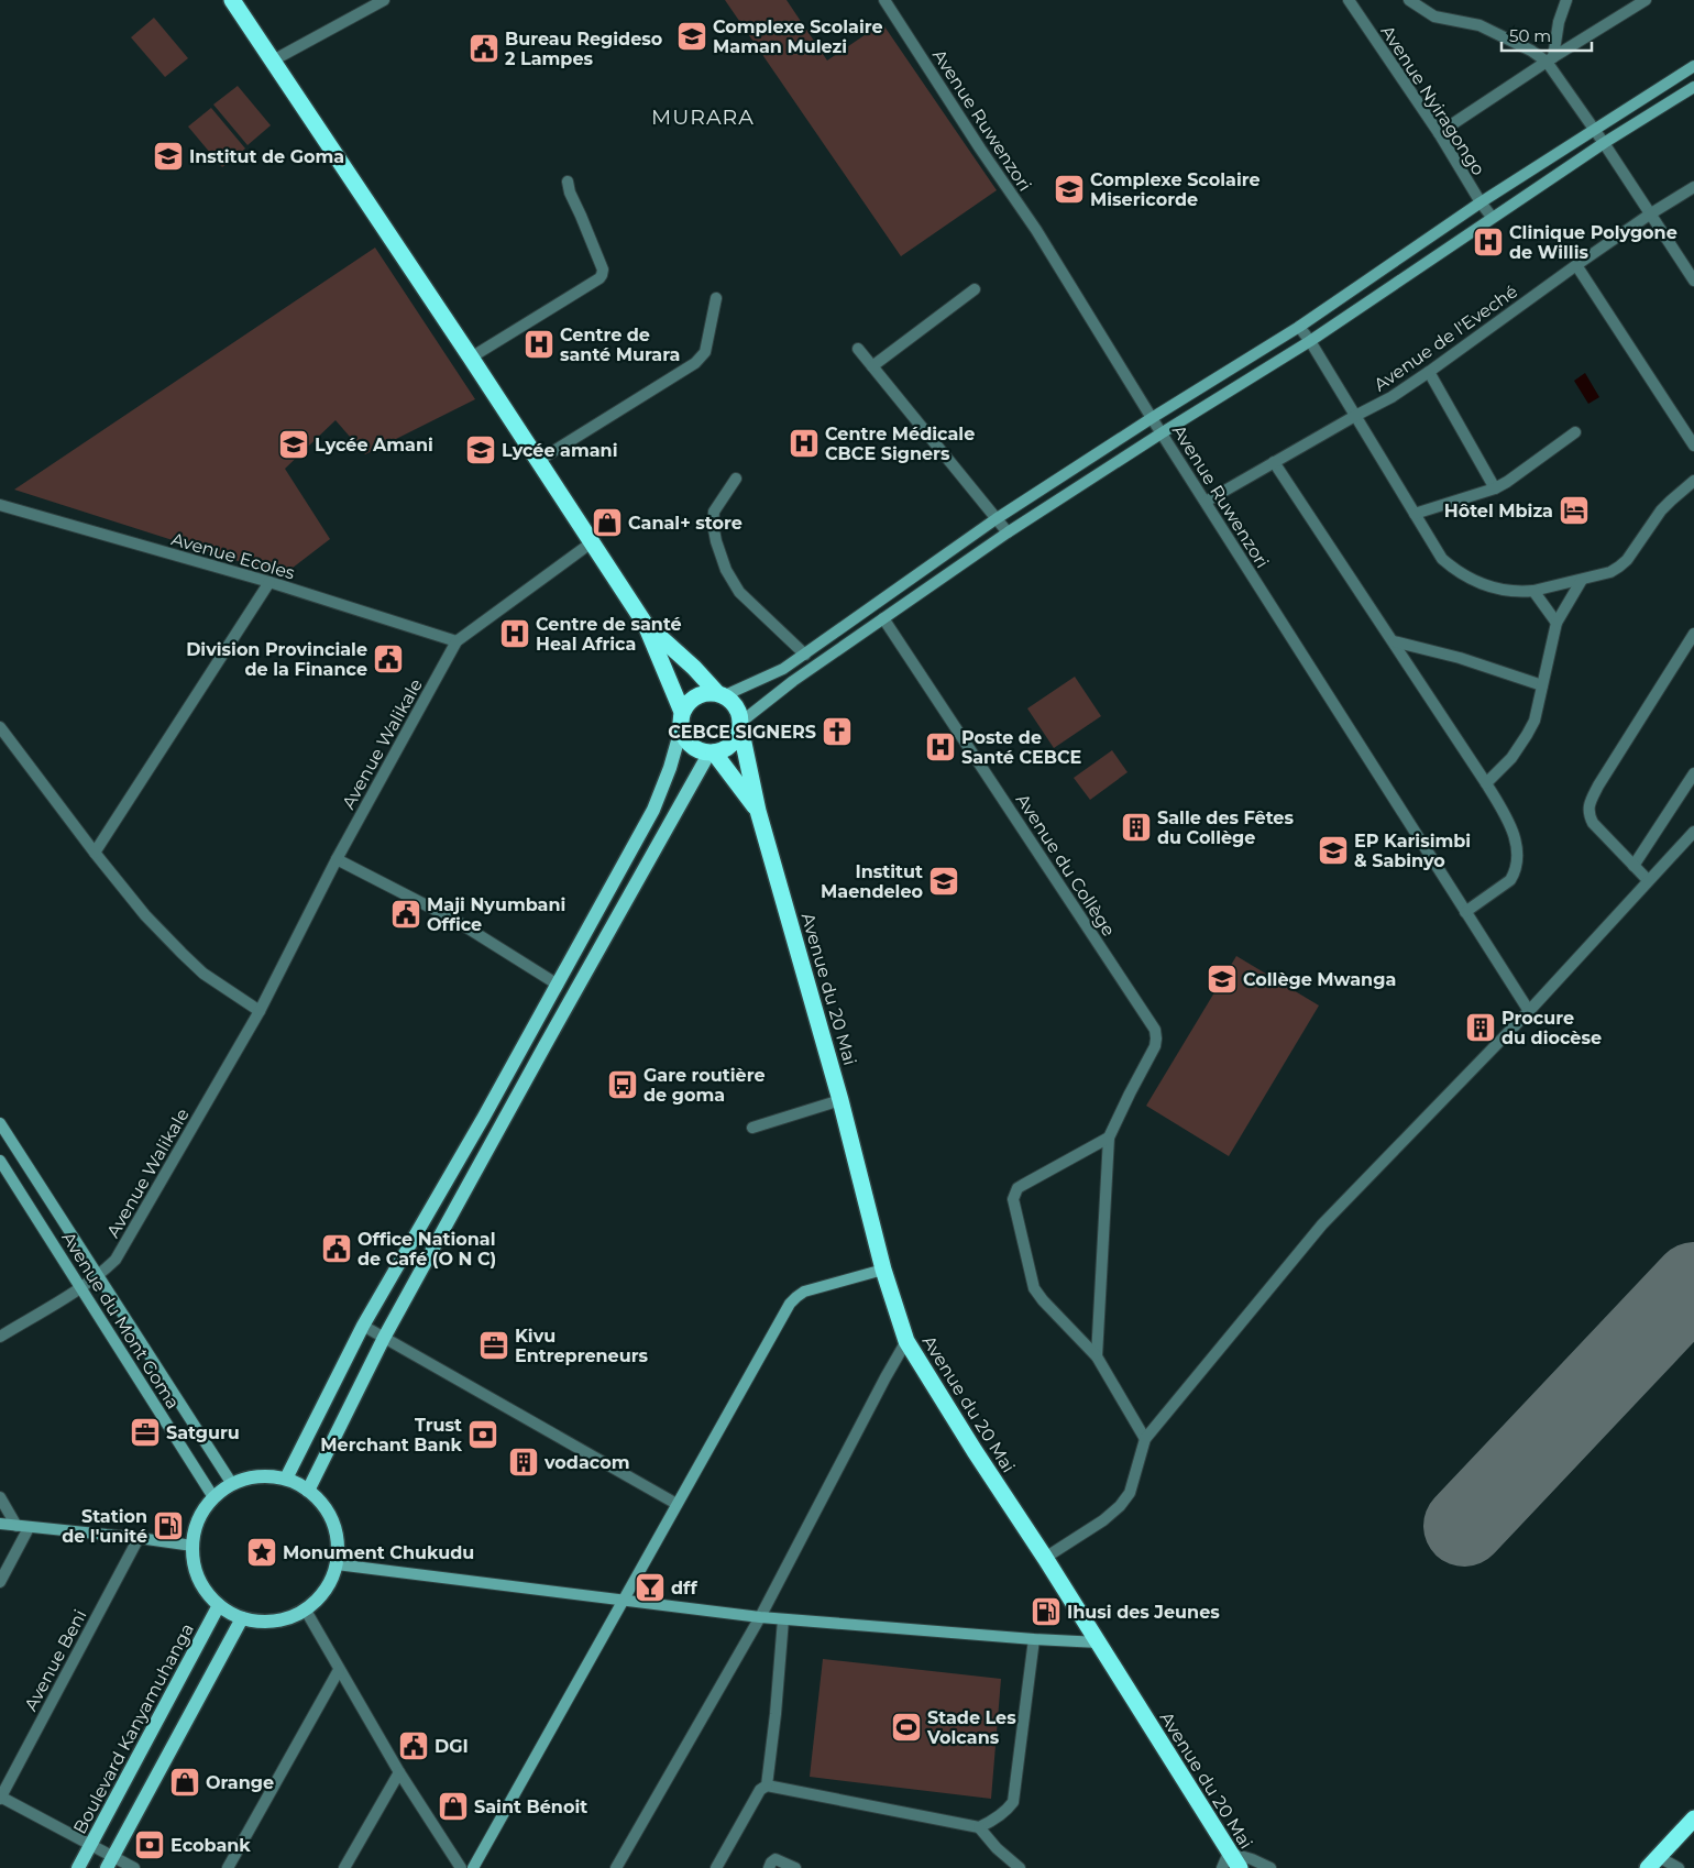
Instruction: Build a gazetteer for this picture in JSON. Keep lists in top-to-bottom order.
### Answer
{
  "streets": {
    "highway": ["Avenue du 20 Mai"],
    "main road": ["Boulevard Kanyamuhanga"],
    "street": [
      "Avenue Nyiragongo",
      "Avenue Ruwenzori",
      "Avenue de l'Eveché",
      "Avenue Ecoles",
      "Avenue Walikale",
      "Avenue du Collège",
      "Avenue du Mont Goma",
      "Avenue Beni"
    ]
  },
  "crossings": [
    ["Avenue Ruwenzori", "Avenue de l'Eveché"],
    ["Avenue Ecoles", "Avenue Walikale"],
    ["Avenue Walikale", "Avenue du Mont Goma"],
    ["Avenue du Mont Goma", "Boulevard Kanyamuhanga"]
  ],
  "districts": ["MURARA"],
  "places": {
    "school or university": [
      "Complexe Scolaire Maman Mulezi",
      "Institut de Goma",
      "Complexe Scolaire Misericorde",
      "Lycée Amani",
      "Lycée amani",
      "EP Karisimbi & Sabinyo",
      "Institut Maendeleo",
      "Collège Mwanga"
    ],
    "public building": [
      "Bureau Regideso 2 Lampes",
      "Division Provinciale de la Finance",
      "Maji Nyumbani Office",
      "Office National de Café (O N C)",
      "DGI"
    ],
    "hospital": [
      "Clinique Polygone de Willis",
      "Centre de santé Murara",
      "Centre Médicale CBCE Signers",
      "Centre de santé Heal Africa",
      "Poste de Santé CEBCE"
    ],
    "hotel": ["Hôtel Mbiza"],
    "shop": ["Canal+ store", "Orange", "Saint Bénoit"],
    "church": ["CEBCE SIGNERS"],
    "building": ["Salle des Fêtes du Collège", "Procure du diocèse", "vodacom"],
    "bus stop": ["Gare routière de goma"],
    "office": ["Kivu Entrepreneurs", "Satguru"],
    "bank": ["Trust Merchant Bank", "Ecobank"],
    "fuel station": ["Station de l'unité", "Ihusi des Jeunes"],
    "place": ["Monument Chukudu"],
    "bar": ["dff"],
    "sports": ["Stade Les Volcans"]
  },
  "scale_bar": "50 m"
}
